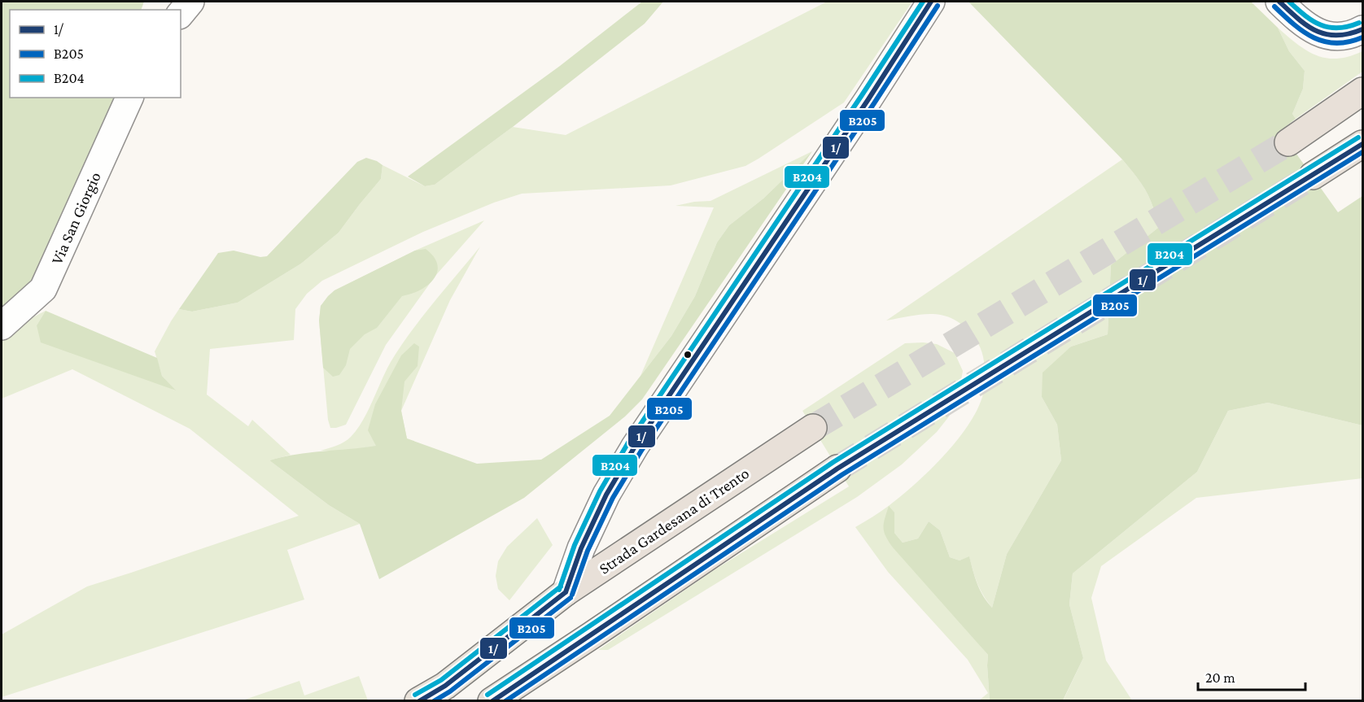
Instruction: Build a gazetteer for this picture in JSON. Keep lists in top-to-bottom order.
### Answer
{
  "streets": {
    "highway": ["Strada Gardesana di Trento"],
    "street": ["Via San Giorgio"]
  },
  "lines": ["transit line 1/", "transit line B204", "transit line B205"],
  "legend": ["1/", "B205", "B204"],
  "scale_bar": "20 m"
}
